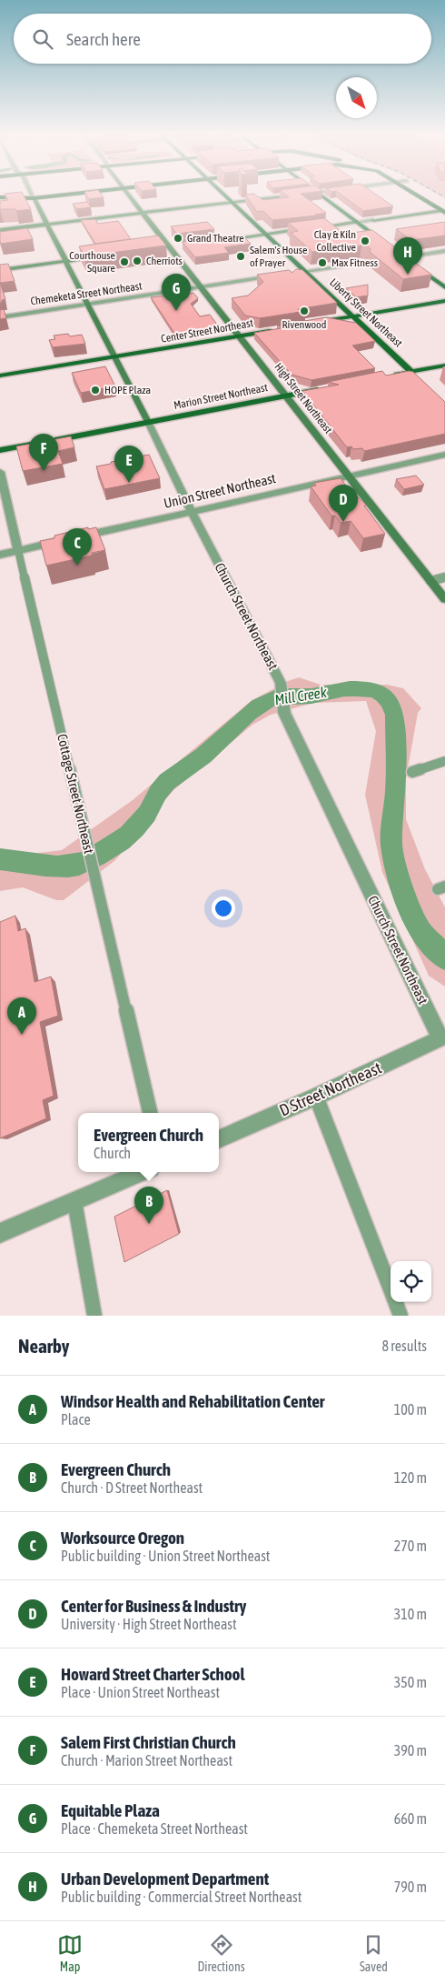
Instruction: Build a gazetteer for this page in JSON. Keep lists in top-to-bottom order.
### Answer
{
  "streets": {
    "main road": [
      "Liberty Street Northeast",
      "Center Street Northeast",
      "Marion Street Northeast",
      "High Street Northeast",
      "Church Street Northeast"
    ],
    "street": [
      "Chemeketa Street Northeast",
      "Union Street Northeast",
      "Cottage Street Northeast",
      "D Street Northeast"
    ]
  },
  "crossings": [
    ["Chemeketa Street Northeast", "High Street Northeast"],
    ["Chemeketa Street Northeast", "Church Street Northeast"],
    ["Center Street Northeast", "High Street Northeast"],
    ["Center Street Northeast", "Church Street Northeast"],
    ["Marion Street Northeast", "High Street Northeast"],
    ["Marion Street Northeast", "Church Street Northeast"],
    ["High Street Northeast", "Union Street Northeast"],
    ["Union Street Northeast", "Church Street Northeast"],
    ["Union Street Northeast", "Cottage Street Northeast"],
    ["Church Street Northeast", "D Street Northeast"]
  ],
  "water": ["Mill Creek"],
  "places": [
    "Grand Theatre",
    "Clay & Kiln Collective",
    "Salem's House of Prayer",
    "Cherriots",
    "Courthouse Square",
    "Max Fitness",
    "Rivenwood",
    "HOPE Plaza"
  ],
  "north": "bottom right",
  "page": {
    "search": "Search here",
    "pins": [
      "H",
      "G",
      "F",
      "E",
      "D",
      "C",
      "A",
      "B"
    ],
    "popup": ["Evergreen Church", "Church"],
    "heading": ["Nearby", "8 results"],
    "list": [
      {
        "mark": "A",
        "name": "Windsor Health and Rehabilitation Center",
        "note": "Place",
        "value": "100 m"
      },
      {
        "mark": "B",
        "name": "Evergreen Church",
        "note": "Church · D Street Northeast",
        "value": "120 m"
      },
      {
        "mark": "C",
        "name": "Worksource Oregon",
        "note": "Public building · Union Street Northeast",
        "value": "270 m"
      },
      {
        "mark": "D",
        "name": "Center for Business & Industry",
        "note": "University · High Street Northeast",
        "value": "310 m"
      },
      {
        "mark": "E",
        "name": "Howard Street Charter School",
        "note": "Place · Union Street Northeast",
        "value": "350 m"
      },
      {
        "mark": "F",
        "name": "Salem First Christian Church",
        "note": "Church · Marion Street Northeast",
        "value": "390 m"
      },
      {
        "mark": "G",
        "name": "Equitable Plaza",
        "note": "Place · Chemeketa Street Northeast",
        "value": "660 m"
      },
      {
        "mark": "H",
        "name": "Urban Development Department",
        "note": "Public building · Commercial Street Northeast",
        "value": "790 m"
      }
    ],
    "nav": ["Map", "Directions", "Saved"]
  }
}
